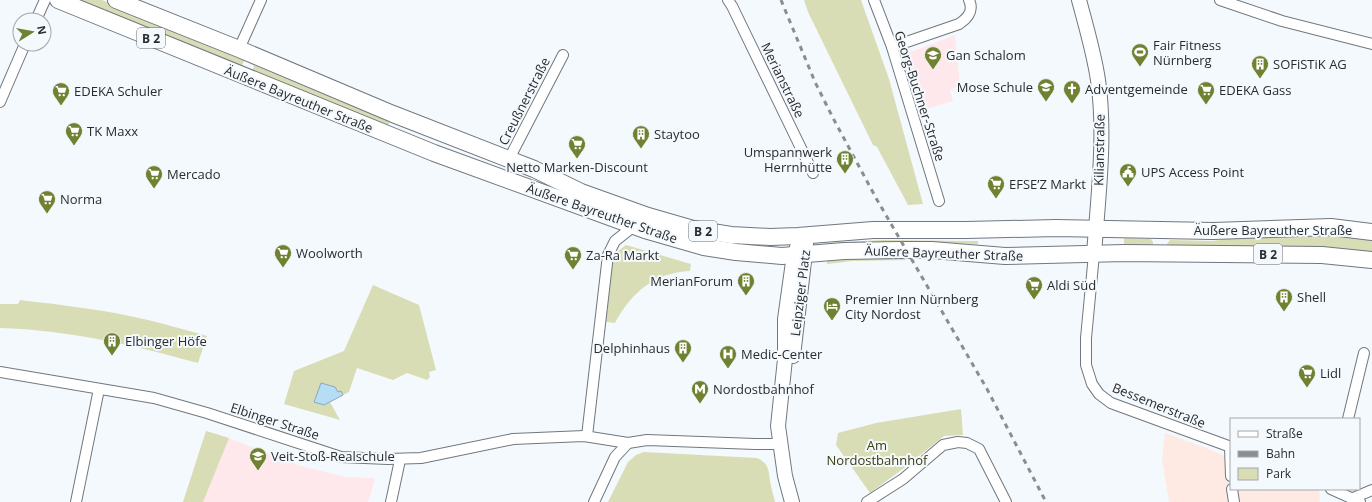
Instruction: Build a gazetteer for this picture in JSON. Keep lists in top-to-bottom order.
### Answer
{
  "streets": {
    "main road": ["B 2", "Äußere Bayreuther Straße"],
    "street": [
      "Merianstraße",
      "Georg-Buchner-Straße",
      "Creußnerstraße",
      "Kilianstraße",
      "Leipziger Platz",
      "Bessemerstraße",
      "Elbinger Straße"
    ]
  },
  "crossings": [
    ["Äußere Bayreuther Straße", "Creußnerstraße"],
    ["Äußere Bayreuther Straße", "Kilianstraße"],
    ["Äußere Bayreuther Straße", "Leipziger Platz"],
    ["Äußere Bayreuther Straße", "Bessemerstraße"],
    ["Kilianstraße", "Bessemerstraße"]
  ],
  "parks": ["Am Nordostbahnhof"],
  "places": {
    "sports": ["Fair Fitness Nürnberg"],
    "school or university": ["Gan Schalom", "Mose Schule", "Veit-Stoß-Realschule"],
    "building": [
      "SOFiSTiK AG",
      "Staytoo",
      "Umspannwerk Herrnhütte",
      "MerianForum",
      "Shell",
      "Elbinger Höfe",
      "Delphinhaus"
    ],
    "church": ["Adventgemeinde"],
    "supermarket": [
      "EDEKA Gass",
      "EDEKA Schuler",
      "TK Maxx",
      "Netto Marken-Discount",
      "Mercado",
      "EFSE’Z Markt",
      "Norma",
      "Woolworth",
      "Za-Ra Markt",
      "Aldi Süd",
      "Lidl"
    ],
    "public building": ["UPS Access Point"],
    "hotel": ["Premier Inn Nürnberg City Nordost"],
    "hospital": ["Medic-Center"],
    "metro station": ["Nordostbahnhof"]
  },
  "legend": ["Straße", "Bahn", "Park"],
  "north": "right"
}
